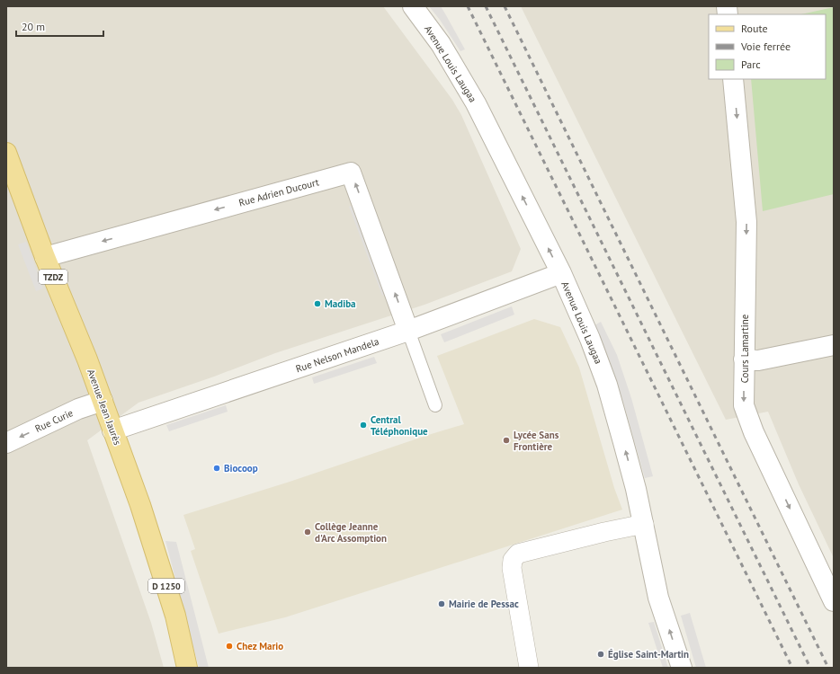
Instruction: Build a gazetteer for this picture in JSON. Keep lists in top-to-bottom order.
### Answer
{
  "streets": {
    "main road": ["TZDZ", "Avenue Jean Jaurès", "D 1250"],
    "street": [
      "Avenue Louis Laugaa",
      "Rue Adrien Ducourt",
      "Cours Lamartine",
      "Rue Nelson Mandela",
      "Rue Curie"
    ]
  },
  "crossings": [
    ["Avenue Louis Laugaa", "Rue Nelson Mandela"],
    ["Rue Adrien Ducourt", "Rue Nelson Mandela"],
    ["Rue Adrien Ducourt", "Avenue Jean Jaurès"],
    ["Rue Nelson Mandela", "Avenue Jean Jaurès"],
    ["Avenue Jean Jaurès", "Rue Curie"]
  ],
  "one_way": ["Avenue Louis Laugaa", "Cours Lamartine", "Rue Curie"],
  "places": [
    "Madiba",
    "Central Téléphonique",
    "Lycée Sans Frontière",
    "Biocoop",
    "Collège Jeanne d'Arc Assomption",
    "Mairie de Pessac",
    "Chez Mario",
    "Église Saint-Martin"
  ],
  "legend": ["Route", "Voie ferrée", "Parc"],
  "scale_bar": "20 m"
}
